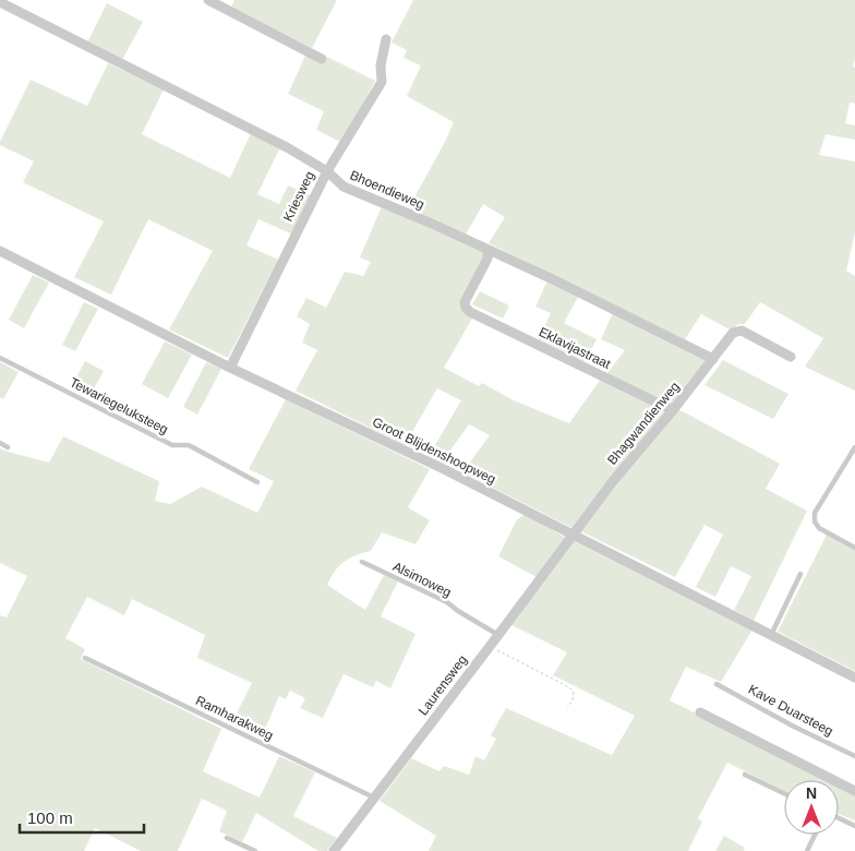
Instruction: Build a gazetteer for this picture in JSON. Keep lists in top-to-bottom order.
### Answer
{
  "streets": {
    "street": [
      "Bhoendieweg",
      "Kriesweg",
      "Eklavijastraat",
      "Bhagwandienweg",
      "Groot Blijdenshoopweg",
      "Laurensweg"
    ],
    "lane": [
      "Tewariegeluksteeg",
      "Alsimoweg",
      "Kave Duarsteeg",
      "Ramharakweg"
    ]
  },
  "crossings": [
    ["Bhoendieweg", "Kriesweg"],
    ["Bhoendieweg", "Eklavijastraat"],
    ["Bhoendieweg", "Bhagwandienweg"],
    ["Kriesweg", "Groot Blijdenshoopweg"],
    ["Eklavijastraat", "Bhagwandienweg"],
    ["Bhagwandienweg", "Groot Blijdenshoopweg"],
    ["Bhagwandienweg", "Laurensweg"],
    ["Groot Blijdenshoopweg", "Laurensweg"],
    ["Alsimoweg", "Laurensweg"],
    ["Laurensweg", "Ramharakweg"]
  ],
  "scale_bar": "100 m",
  "north": "top"
}
